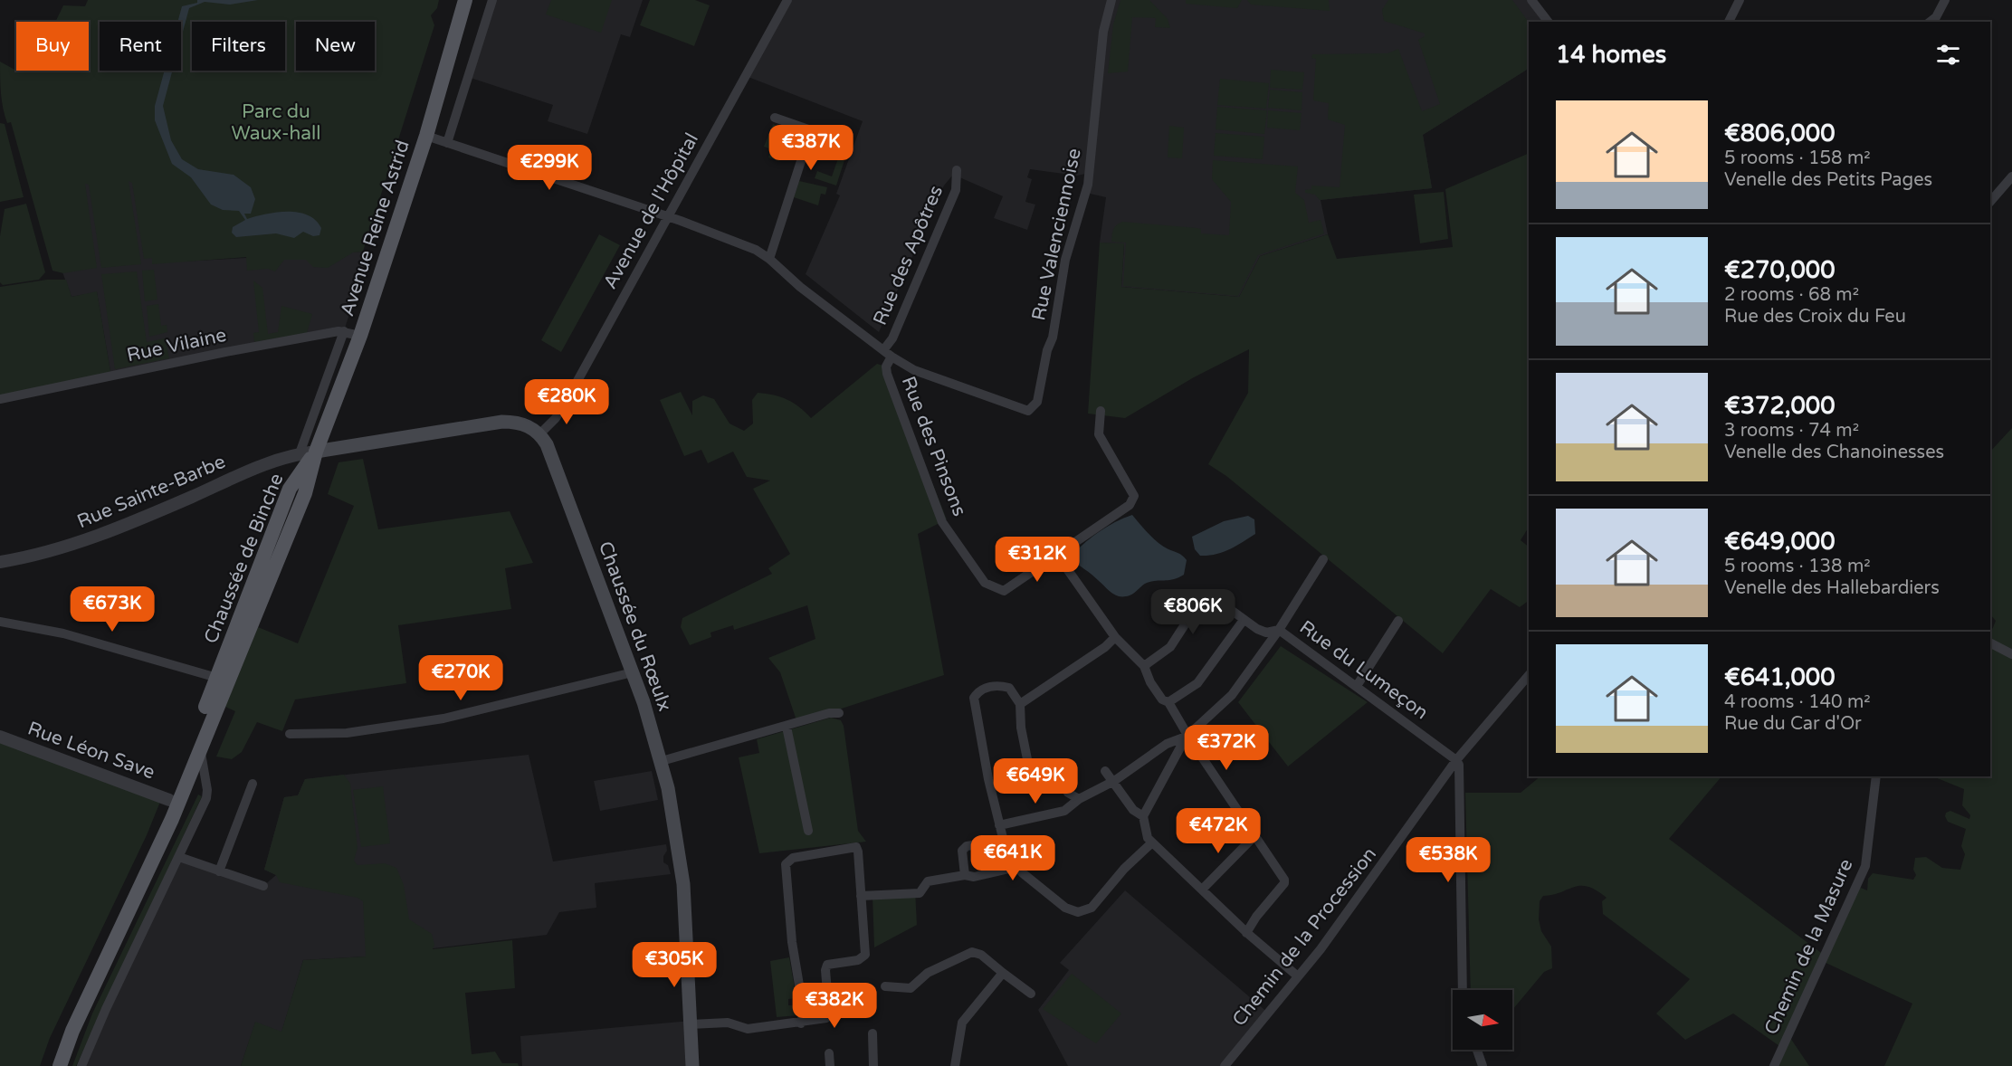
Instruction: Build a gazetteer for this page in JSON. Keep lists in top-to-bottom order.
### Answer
{
  "streets": {
    "main road": ["Avenue Reine Astrid", "Chaussée de Binche", "Chaussée du Rœulx"],
    "street": [
      "Avenue de l'Hôpital",
      "Rue Valenciennoise",
      "Rue des Apôtres",
      "Rue Vilaine",
      "Rue des Pinsons",
      "Rue Sainte-Barbe",
      "Rue du Lumeçon",
      "Rue Léon Save",
      "Chemin de la Procession",
      "Chemin de la Masure"
    ]
  },
  "crossings": [
    ["Avenue de l'Hôpital", "Chaussée du Rœulx"],
    ["Avenue Reine Astrid", "Rue Vilaine"],
    ["Avenue Reine Astrid", "Rue Sainte-Barbe"],
    ["Avenue Reine Astrid", "Chaussée de Binche"],
    ["Rue Valenciennoise", "Rue des Apôtres"],
    ["Rue Valenciennoise", "Rue des Pinsons"],
    ["Rue des Apôtres", "Rue des Pinsons"],
    ["Rue Sainte-Barbe", "Chaussée de Binche"],
    ["Chaussée de Binche", "Rue Léon Save"],
    ["Rue du Lumeçon", "Chemin de la Procession"]
  ],
  "parks": ["Parc du Waux-hall"],
  "north": "right",
  "page": {
    "chip": [
      "Buy",
      "Rent",
      "Filters",
      "New"
    ],
    "heading": "14 homes",
    "list": [
      {
        "name": "€806,000",
        "note": "5 rooms · 158 m² · Venelle des Petits Pages"
      },
      {
        "name": "€270,000",
        "note": "2 rooms · 68 m² · Rue des Croix du Feu"
      },
      {
        "name": "€372,000",
        "note": "3 rooms · 74 m² · Venelle des Chanoinesses"
      },
      {
        "name": "€649,000",
        "note": "5 rooms · 138 m² · Venelle des Hallebardiers"
      },
      {
        "name": "€641,000",
        "note": "4 rooms · 140 m² · Rue du Car d'Or"
      }
    ],
    "price": [
      "€387K",
      "€299K",
      "€280K",
      "€312K",
      "€673K",
      "€806K",
      "€270K",
      "€372K",
      "€649K",
      "€472K",
      "€641K",
      "€538K",
      "€305K",
      "€382K"
    ]
  }
}
